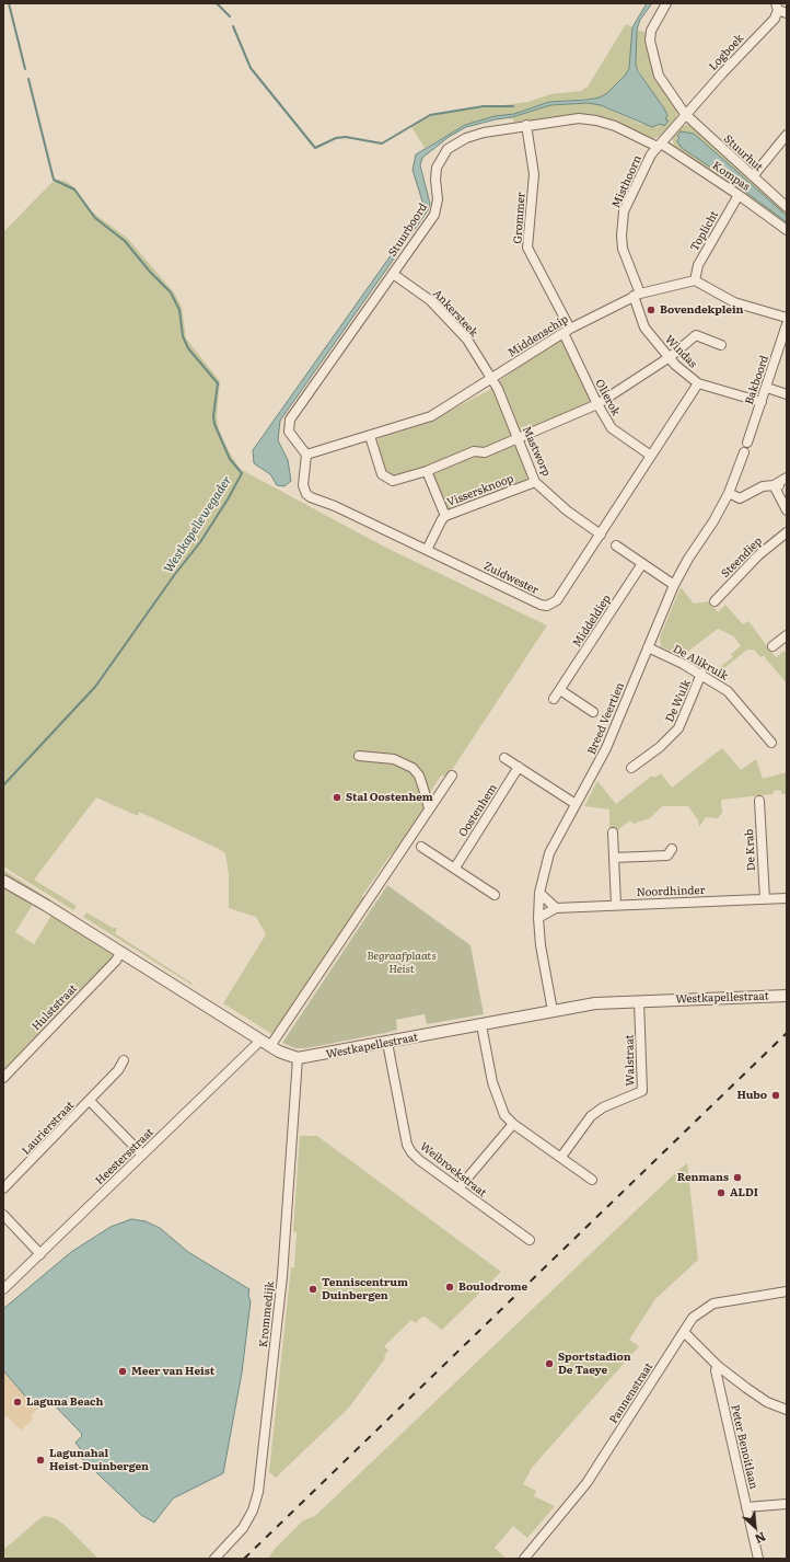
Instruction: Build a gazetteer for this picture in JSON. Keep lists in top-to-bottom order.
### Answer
{
  "streets": {
    "street": [
      "Logboek",
      "Stuurhut",
      "Kompas",
      "Misthoorn",
      "Grommer",
      "Stuurboord",
      "Toplicht",
      "Ankersteek",
      "Middenschip",
      "Windas",
      "Bakboord",
      "Olierok",
      "Mastworp",
      "Vissersknoop",
      "Steendiep",
      "Zuidwester",
      "Middeldiep",
      "De Alikruik",
      "De Wulk",
      "Breed Veertien",
      "Oostenhem",
      "De Krab",
      "Noordhinder",
      "Westkapellestraat",
      "Hulststraat",
      "Walstraat",
      "Laurierstraat",
      "Heestersstraat",
      "Weibroekstraat",
      "Krommedijk",
      "Pannenstraat",
      "Peter Benoitlaan"
    ]
  },
  "crossings": [
    ["Logboek", "Stuurhut"],
    ["Logboek", "Misthoorn"],
    ["Stuurhut", "Misthoorn"],
    ["Kompas", "Misthoorn"],
    ["Kompas", "Stuurboord"],
    ["Kompas", "Toplicht"],
    ["Misthoorn", "Stuurboord"],
    ["Misthoorn", "Middenschip"],
    ["Misthoorn", "Windas"],
    ["Grommer", "Stuurboord"],
    ["Grommer", "Middenschip"],
    ["Grommer", "Olierok"],
    ["Stuurboord", "Ankersteek"],
    ["Stuurboord", "Middenschip"],
    ["Stuurboord", "Zuidwester"],
    ["Toplicht", "Middenschip"],
    ["Ankersteek", "Middenschip"],
    ["Ankersteek", "Mastworp"],
    ["Middenschip", "Windas"],
    ["Middenschip", "Olierok"],
    ["Middenschip", "Mastworp"],
    ["Middenschip", "Zuidwester"],
    ["Windas", "Bakboord"],
    ["Windas", "Zuidwester"],
    ["Olierok", "Zuidwester"],
    ["Mastworp", "Vissersknoop"],
    ["Mastworp", "Zuidwester"],
    ["Vissersknoop", "Zuidwester"],
    ["De Alikruik", "De Wulk"],
    ["De Alikruik", "Breed Veertien"],
    ["Breed Veertien", "Noordhinder"],
    ["Breed Veertien", "Westkapellestraat"],
    ["De Krab", "Noordhinder"],
    ["Westkapellestraat", "Hulststraat"],
    ["Westkapellestraat", "Walstraat"],
    ["Westkapellestraat", "Heestersstraat"],
    ["Westkapellestraat", "Weibroekstraat"],
    ["Westkapellestraat", "Krommedijk"],
    ["Laurierstraat", "Heestersstraat"]
  ],
  "water": ["Westkapellewegader"],
  "parks": ["Begraafplaats Heist"],
  "places": [
    "Bovendekplein",
    "Stal Oostenhem",
    "Hubo",
    "Renmans",
    "ALDI",
    "Boulodrome",
    "Tenniscentrum Duinbergen",
    "Sportstadion De Taeye",
    "Meer van Heist",
    "Laguna Beach",
    "Lagunahal Heist-Duinbergen"
  ],
  "north": "bottom right"
}
